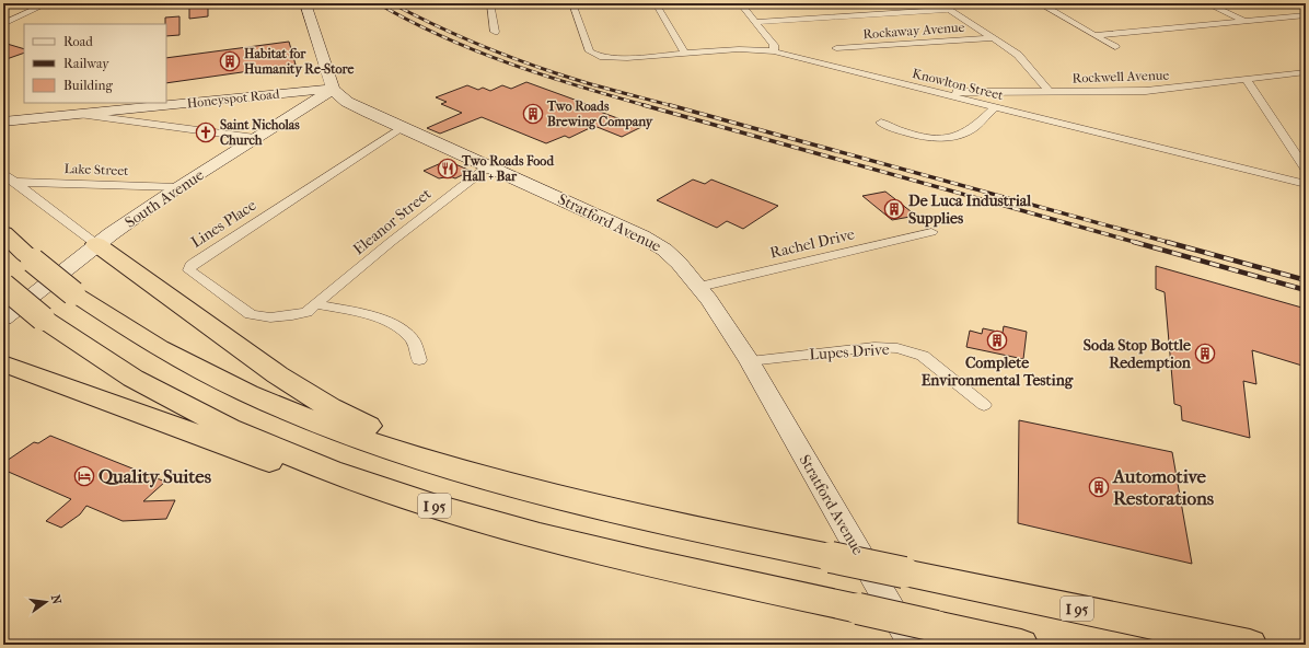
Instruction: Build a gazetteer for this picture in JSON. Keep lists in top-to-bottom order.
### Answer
{
  "streets": {
    "highway": ["I 95"],
    "main road": ["Honeyspot Road", "South Avenue", "Stratford Avenue"],
    "street": [
      "Rockaway Avenue",
      "Rockwell Avenue",
      "Knowlton Street",
      "Lake Street",
      "Eleanor Street",
      "Lines Place",
      "Rachel Drive",
      "Lupes Drive"
    ]
  },
  "crossings": [
    ["Rockwell Avenue", "Knowlton Street"],
    ["Honeyspot Road", "South Avenue"],
    ["Honeyspot Road", "Stratford Avenue"],
    ["Lake Street", "South Avenue"],
    ["South Avenue", "Stratford Avenue"],
    ["Eleanor Street", "Stratford Avenue"],
    ["Eleanor Street", "Lines Place"],
    ["Stratford Avenue", "Lines Place"],
    ["Stratford Avenue", "Rachel Drive"],
    ["Stratford Avenue", "Lupes Drive"],
    ["Stratford Avenue", "I 95"]
  ],
  "places": {
    "building": [
      "Habitat for Humanity Re-Store",
      "Two Roads Brewing Company",
      "De Luca Industrial Supplies",
      "Complete Environmental Testing",
      "Soda Stop Bottle Redemption",
      "Automotive Restorations"
    ],
    "church": ["Saint Nicholas Church"],
    "restaurant": ["Two Roads Food Hall + Bar"],
    "hotel": ["Quality Suites"]
  },
  "legend": ["Road", "Railway", "Building"],
  "north": "right"
}
